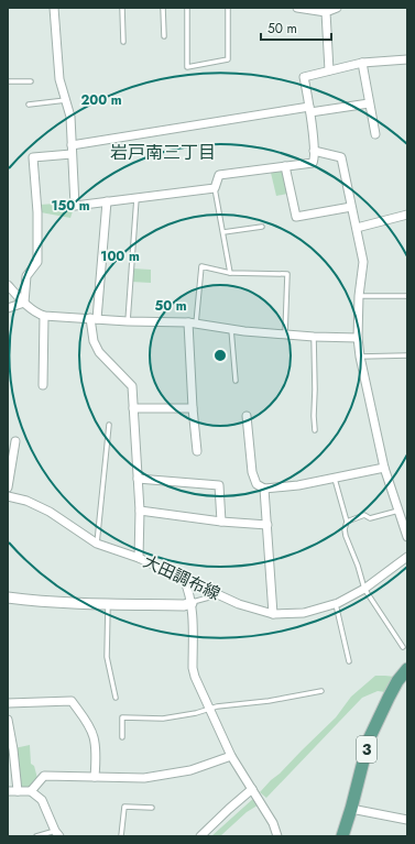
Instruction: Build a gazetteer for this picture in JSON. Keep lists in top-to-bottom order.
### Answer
{
  "streets": {
    "main road": ["3"],
    "street": ["大田調布線"]
  },
  "districts": ["岩戸南三丁目"],
  "scale_bar": "50 m",
  "rings": [
    "200 m",
    "150 m",
    "100 m",
    "50 m"
  ]
}
